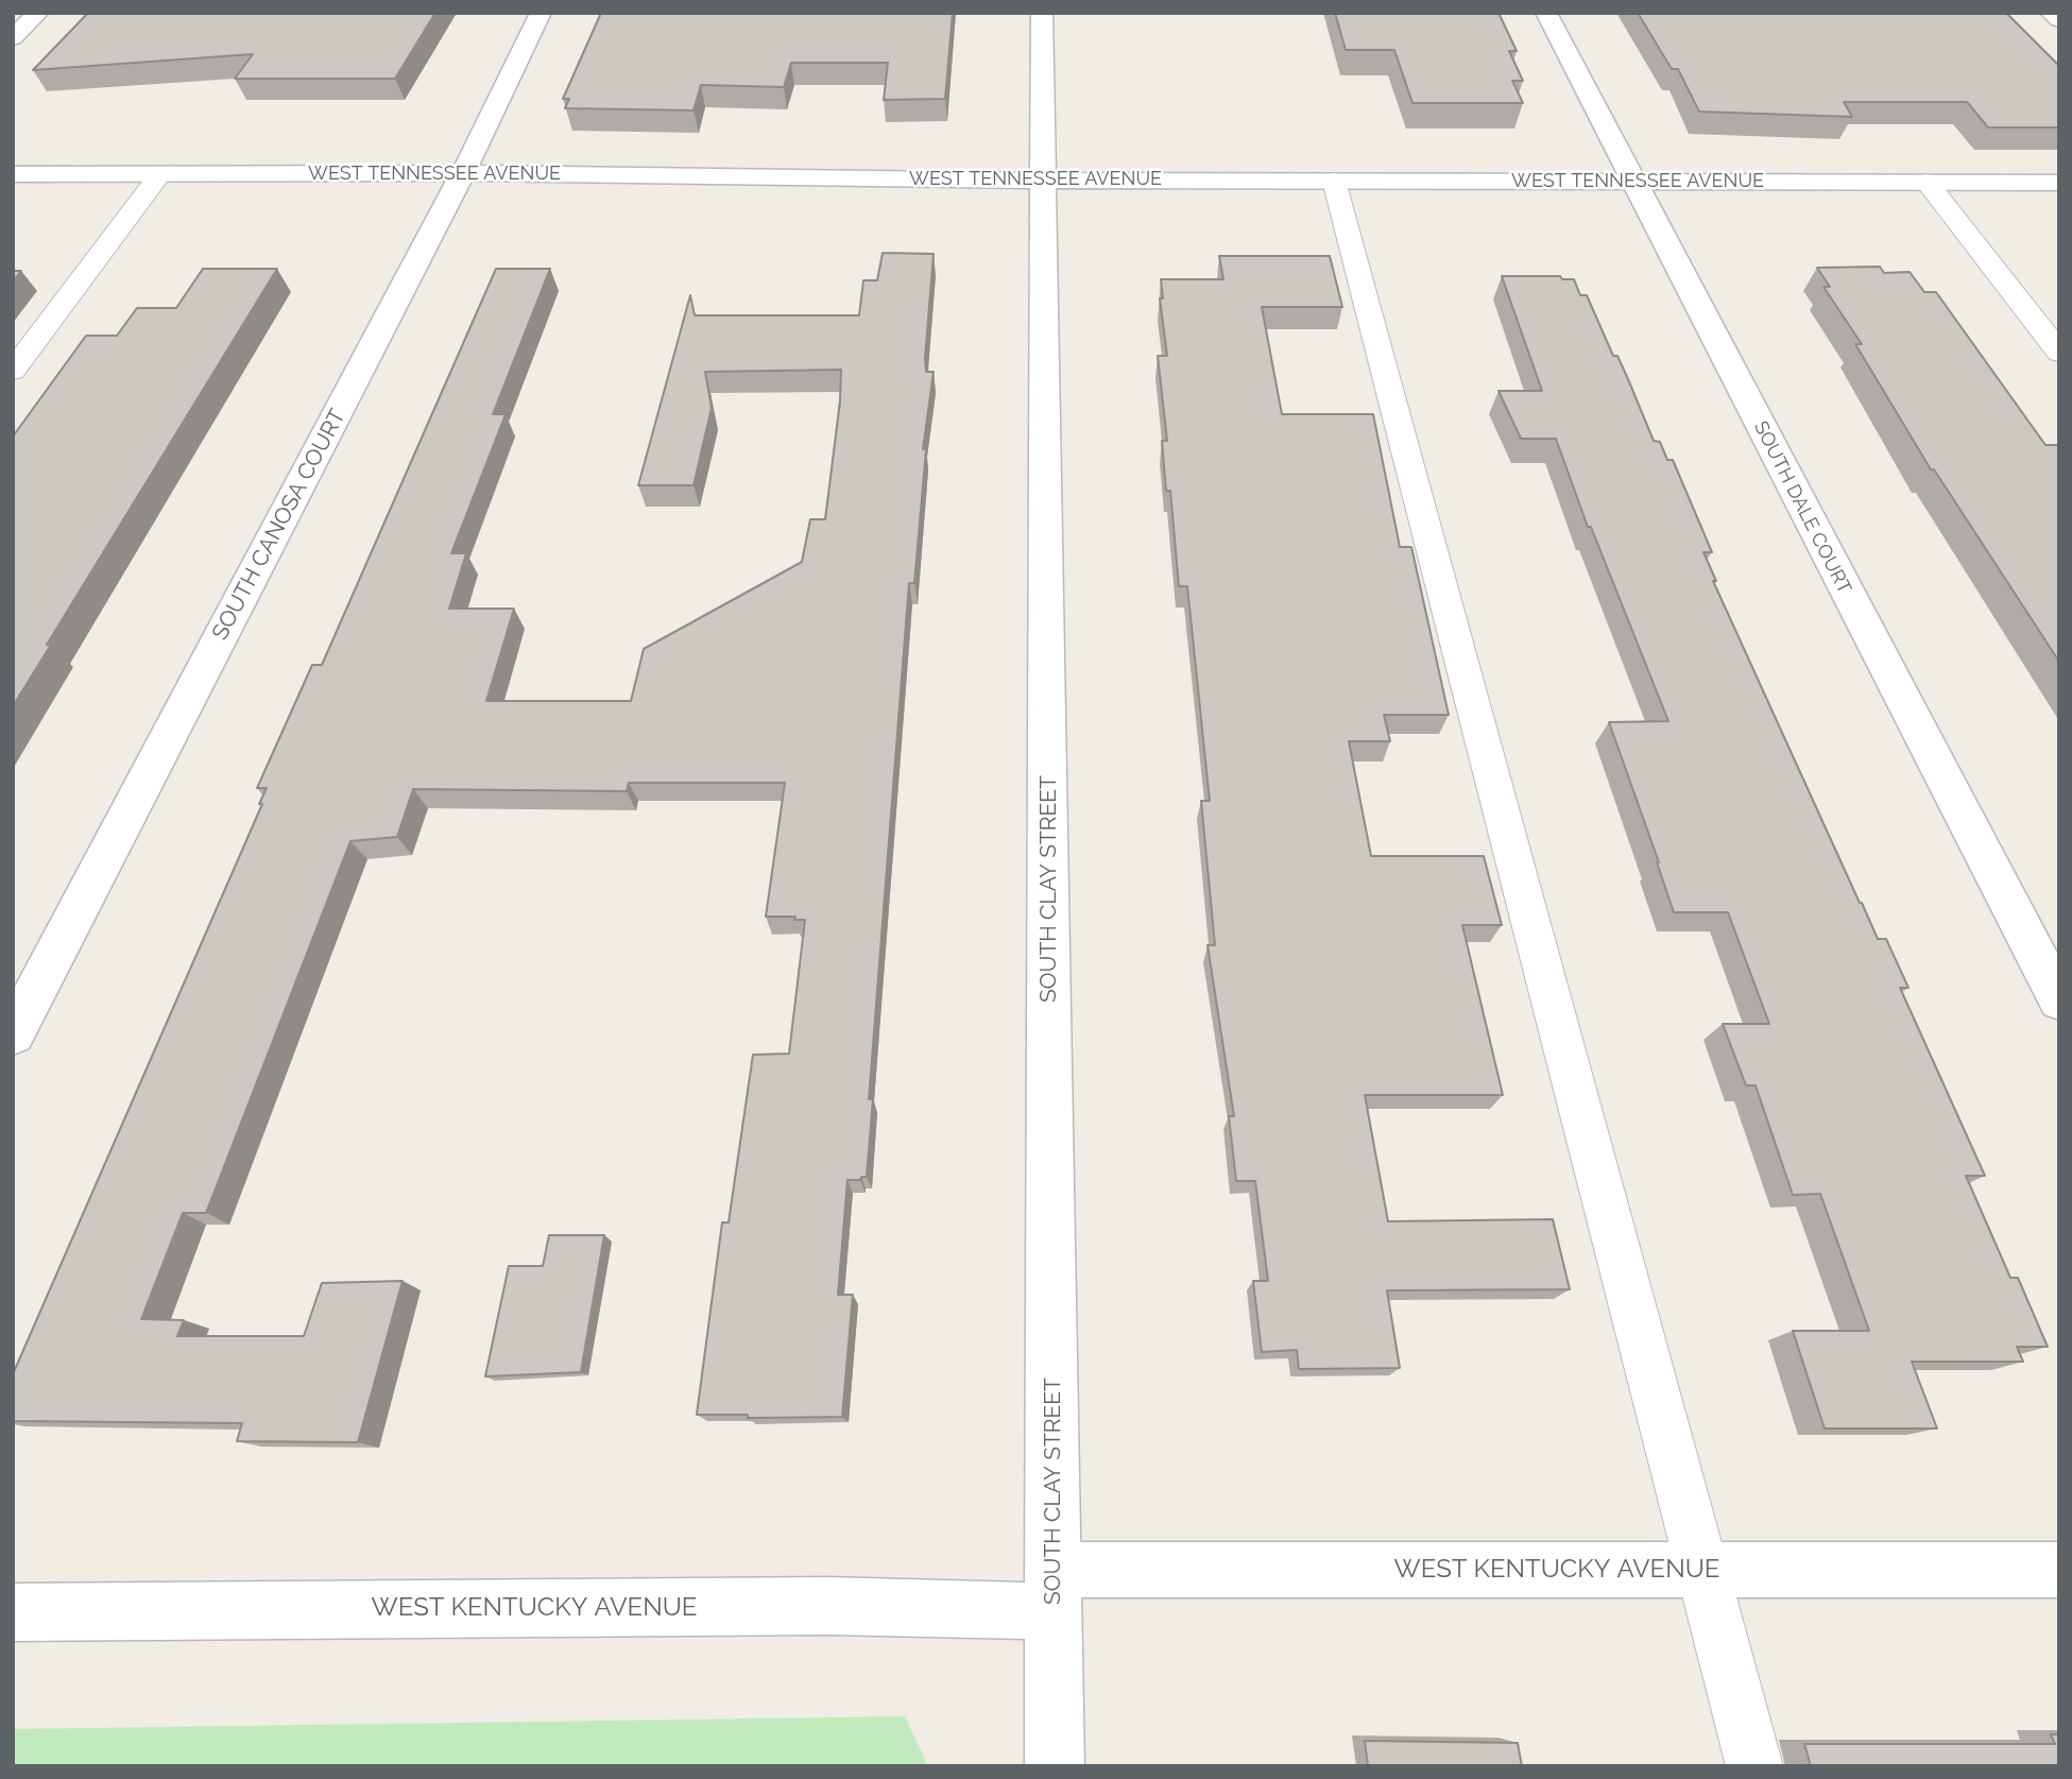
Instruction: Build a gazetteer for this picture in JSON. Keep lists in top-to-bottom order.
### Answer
{
  "streets": {
    "street": [
      "WEST TENNESSEE AVENUE",
      "SOUTH DALE COURT",
      "SOUTH CANOSA COURT",
      "SOUTH CLAY STREET",
      "WEST KENTUCKY AVENUE"
    ]
  },
  "crossings": [
    ["WEST TENNESSEE AVENUE", "SOUTH DALE COURT"],
    ["WEST TENNESSEE AVENUE", "SOUTH CANOSA COURT"],
    ["WEST TENNESSEE AVENUE", "SOUTH CLAY STREET"],
    ["SOUTH CLAY STREET", "WEST KENTUCKY AVENUE"]
  ]
}
